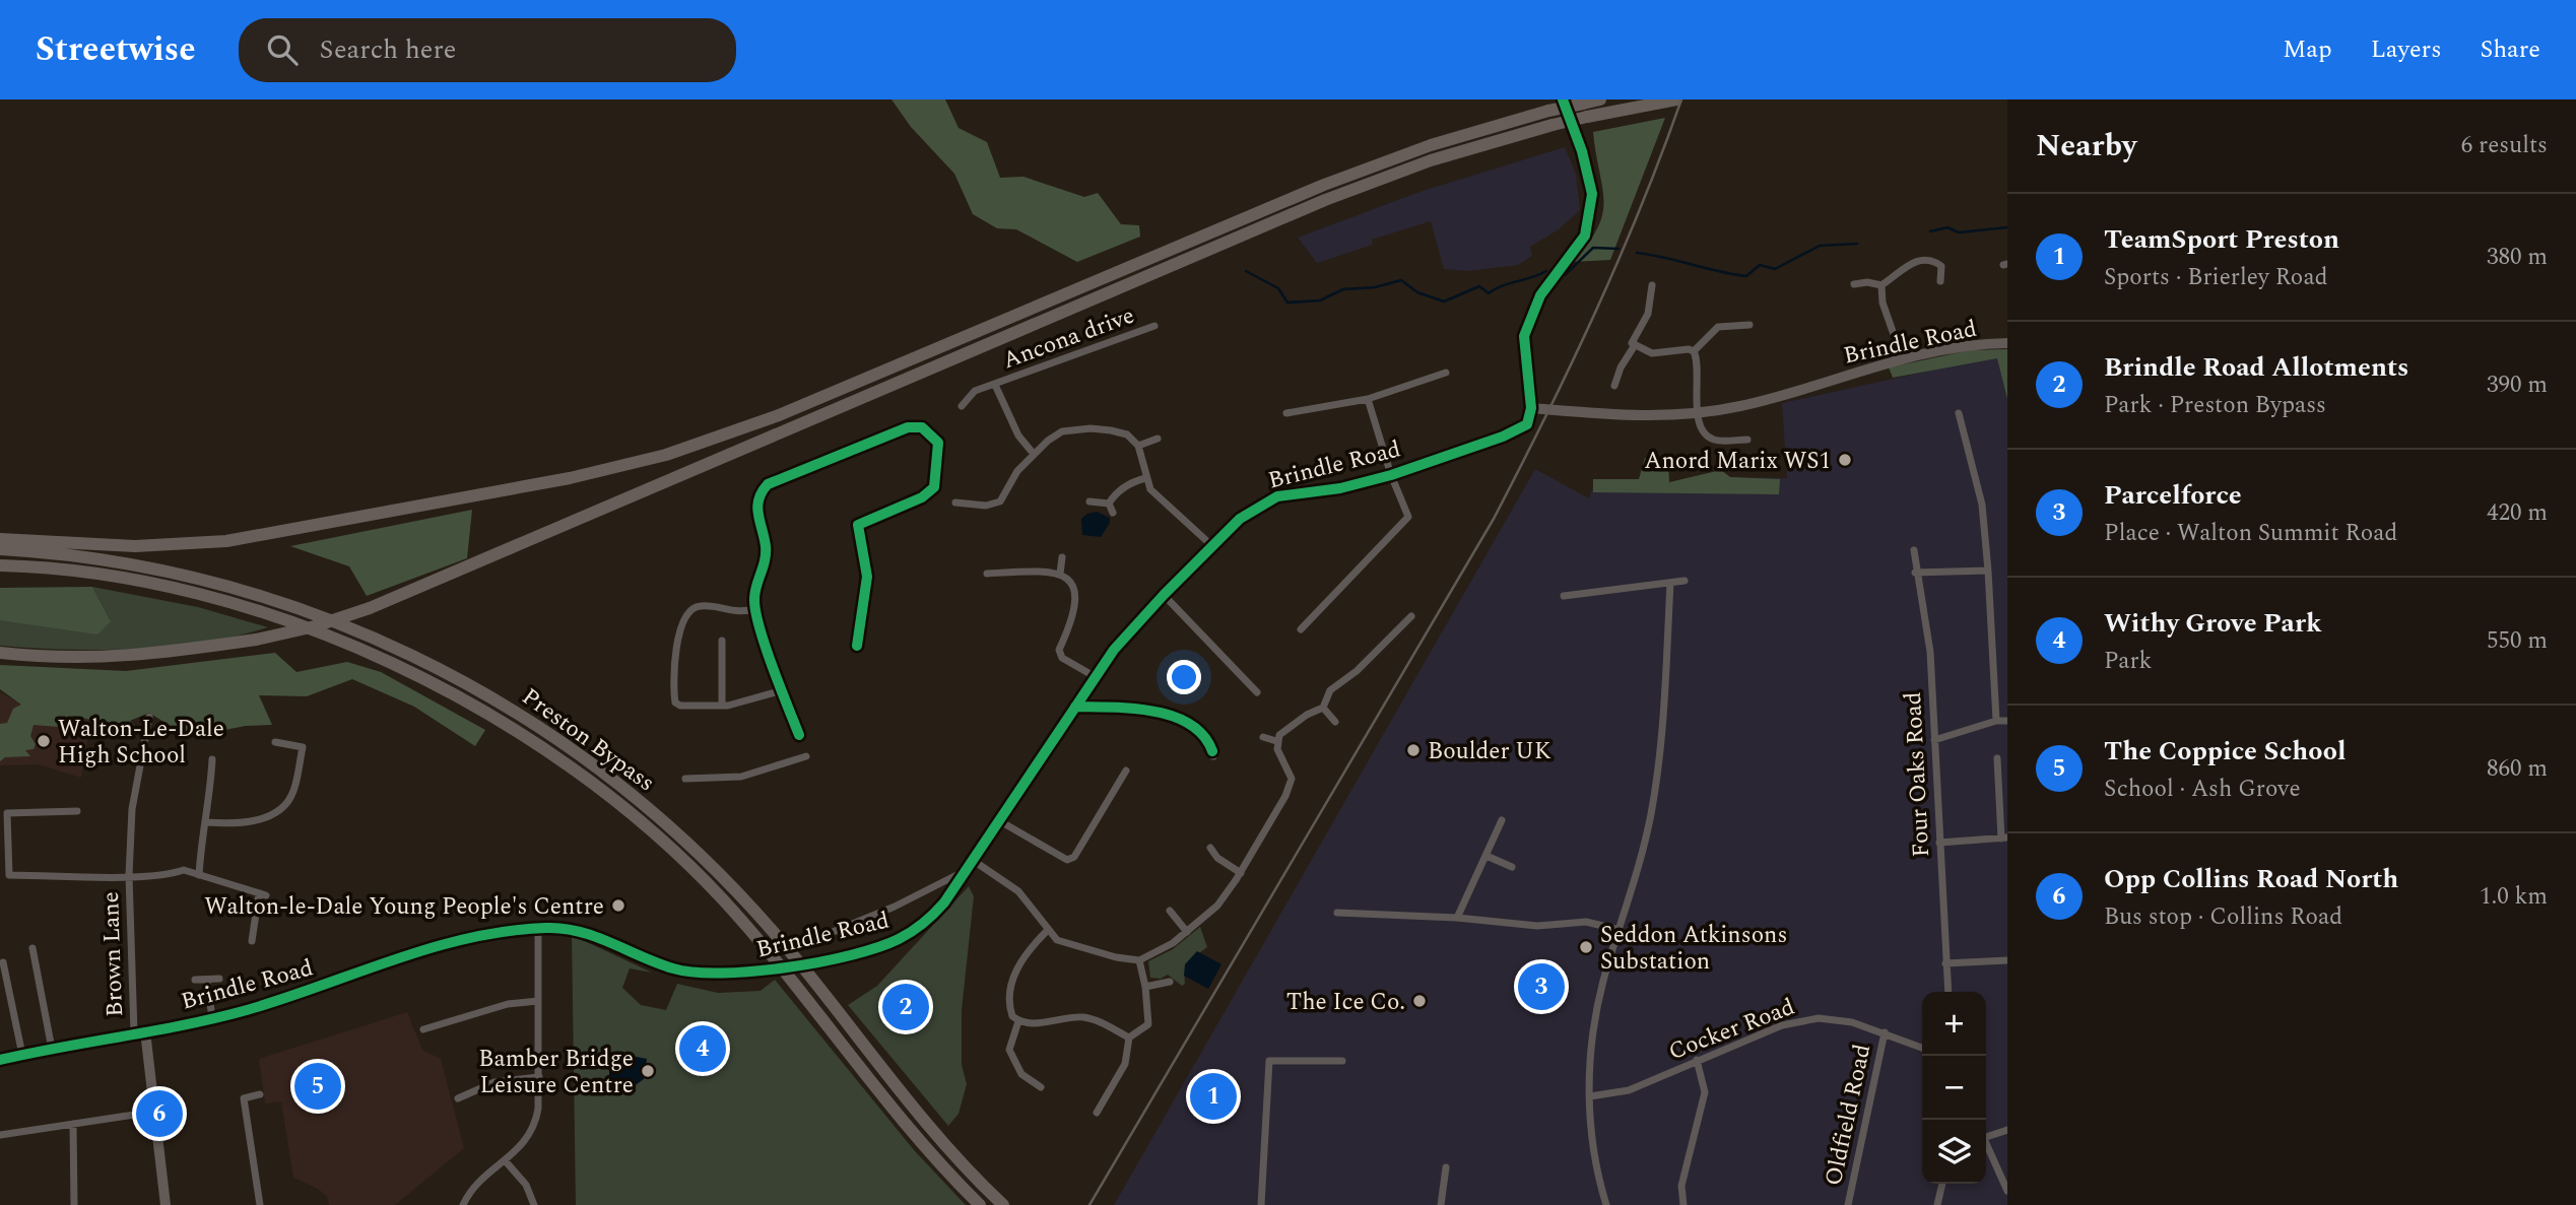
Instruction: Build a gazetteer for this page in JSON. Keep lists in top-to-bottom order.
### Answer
{
  "streets": {
    "highway": ["Preston Bypass"],
    "street": [
      "Ancona drive",
      "Brindle Road",
      "Four Oaks Road",
      "Brown Lane",
      "Cocker Road",
      "Oldfield Road"
    ]
  },
  "crossings": [
    ["Brindle Road", "Brown Lane"],
    ["Cocker Road", "Oldfield Road"]
  ],
  "places": [
    "Anord Marix WS1",
    "Walton-Le-Dale High School",
    "Boulder UK",
    "Walton-le-Dale Young People's Centre",
    "Seddon Atkinsons Substation",
    "The Ice Co.",
    "Bamber Bridge Leisure Centre"
  ],
  "page": {
    "header": "Streetwise",
    "search": "Search here",
    "nav": ["Map", "Layers", "Share"],
    "heading": ["Nearby", "6 results"],
    "list": [
      {
        "mark": "1",
        "name": "TeamSport Preston",
        "note": "Sports · Brierley Road",
        "value": "380 m"
      },
      {
        "mark": "2",
        "name": "Brindle Road Allotments",
        "note": "Park · Preston Bypass",
        "value": "390 m"
      },
      {
        "mark": "3",
        "name": "Parcelforce",
        "note": "Place · Walton Summit Road",
        "value": "420 m"
      },
      {
        "mark": "4",
        "name": "Withy Grove Park",
        "note": "Park",
        "value": "550 m"
      },
      {
        "mark": "5",
        "name": "The Coppice School",
        "note": "School · Ash Grove",
        "value": "860 m"
      },
      {
        "mark": "6",
        "name": "Opp Collins Road North",
        "note": "Bus stop · Collins Road",
        "value": "1.0 km"
      }
    ],
    "pins": [
      "3",
      "2",
      "4",
      "5",
      "1",
      "6"
    ],
    "map_buttons": ["+", "−"]
  }
}
